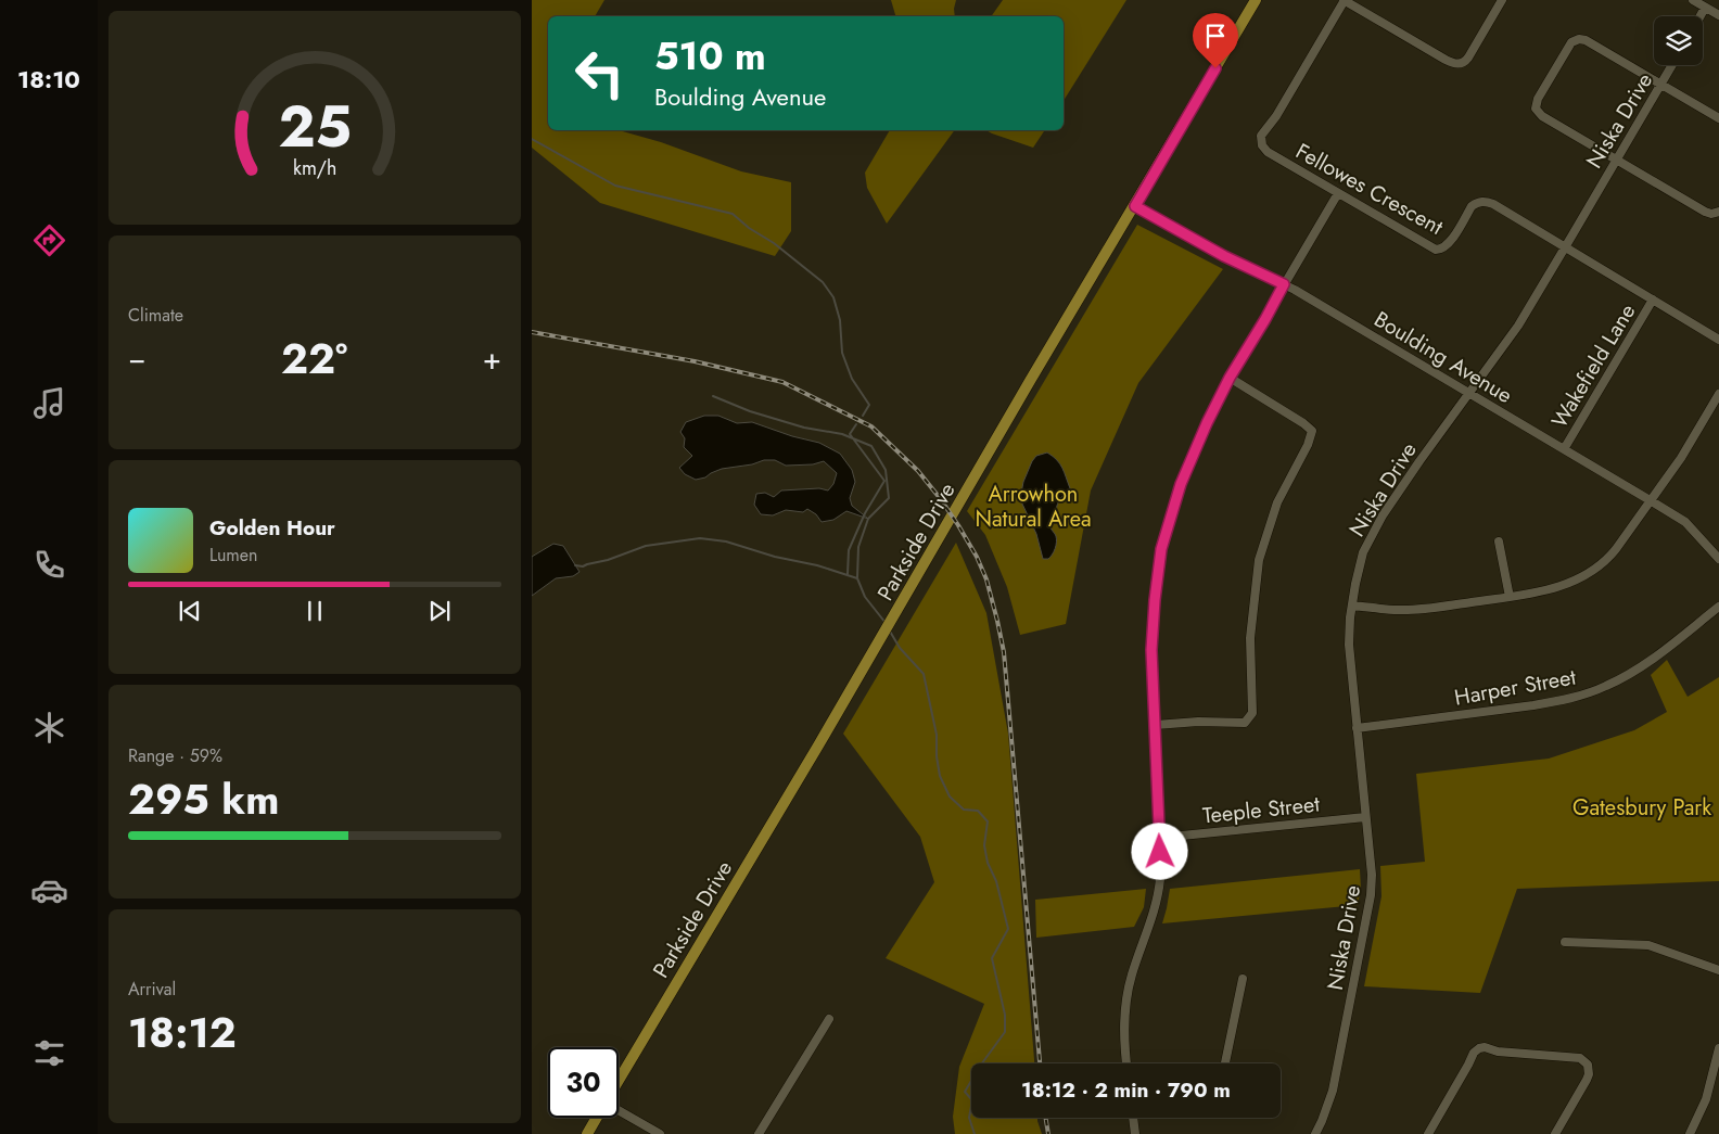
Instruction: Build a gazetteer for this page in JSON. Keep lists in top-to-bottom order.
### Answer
{
  "streets": {
    "main road": ["Parkside Drive"],
    "street": [
      "Niska Drive",
      "Fellowes Crescent",
      "Boulding Avenue",
      "Wakefield Lane",
      "Harper Street",
      "Teeple Street"
    ]
  },
  "crossings": [
    ["Niska Drive", "Fellowes Crescent"],
    ["Niska Drive", "Boulding Avenue"],
    ["Niska Drive", "Harper Street"],
    ["Niska Drive", "Teeple Street"],
    ["Fellowes Crescent", "Wakefield Lane"],
    ["Boulding Avenue", "Wakefield Lane"],
    ["Boulding Avenue", "Parkside Drive"]
  ],
  "parks": ["Arrowhon Natural Area", "Gatesbury Park"],
  "page": {
    "tabs": "18:10",
    "turn": ["510 m", "Boulding Avenue"],
    "tile": [
      "Climate",
      ["Range · 59%", "295 km"],
      ["Arrival", "18:12"]
    ],
    "heat": ["−", "22°", "+"],
    "song": ["Golden Hour", "Lumen"],
    "limit": "30",
    "trip": "18:12 · 2 min · 790 m",
    "gauge": ["25", "km/h"]
  }
}
